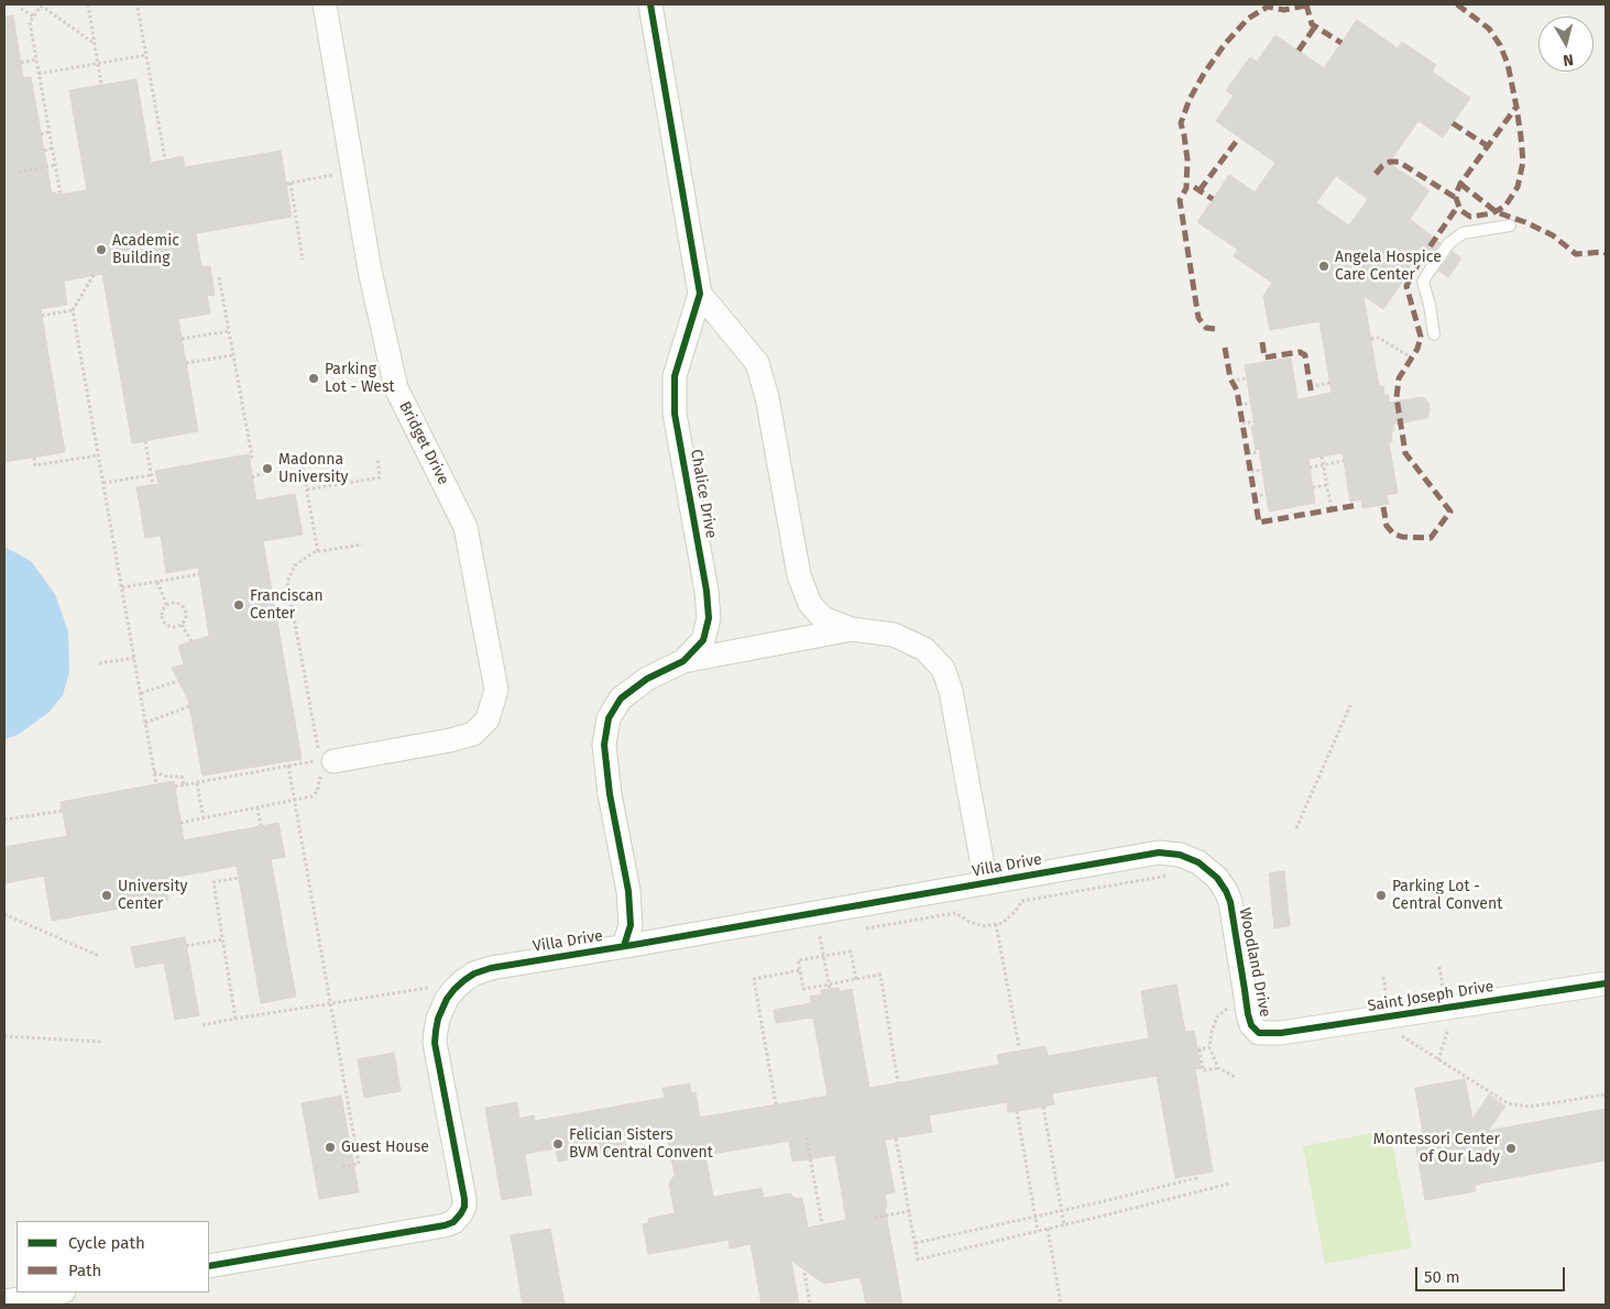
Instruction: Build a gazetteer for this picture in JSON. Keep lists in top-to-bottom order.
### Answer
{
  "streets": {
    "street": [
      "Bridget Drive",
      "Chalice Drive",
      "Villa Drive",
      "Woodland Drive",
      "Saint Joseph Drive"
    ]
  },
  "crossings": [
    ["Chalice Drive", "Villa Drive"],
    ["Villa Drive", "Woodland Drive"],
    ["Woodland Drive", "Saint Joseph Drive"]
  ],
  "places": [
    "Academic Building",
    "Angela Hospice Care Center",
    "Parking Lot - West",
    "Madonna University",
    "Franciscan Center",
    "University Center",
    "Parking Lot - Central Convent",
    "Felician Sisters BVM Central Convent",
    "Guest House",
    "Montessori Center of Our Lady"
  ],
  "legend": ["Cycle path", "Path"],
  "scale_bar": "50 m",
  "north": "bottom"
}
